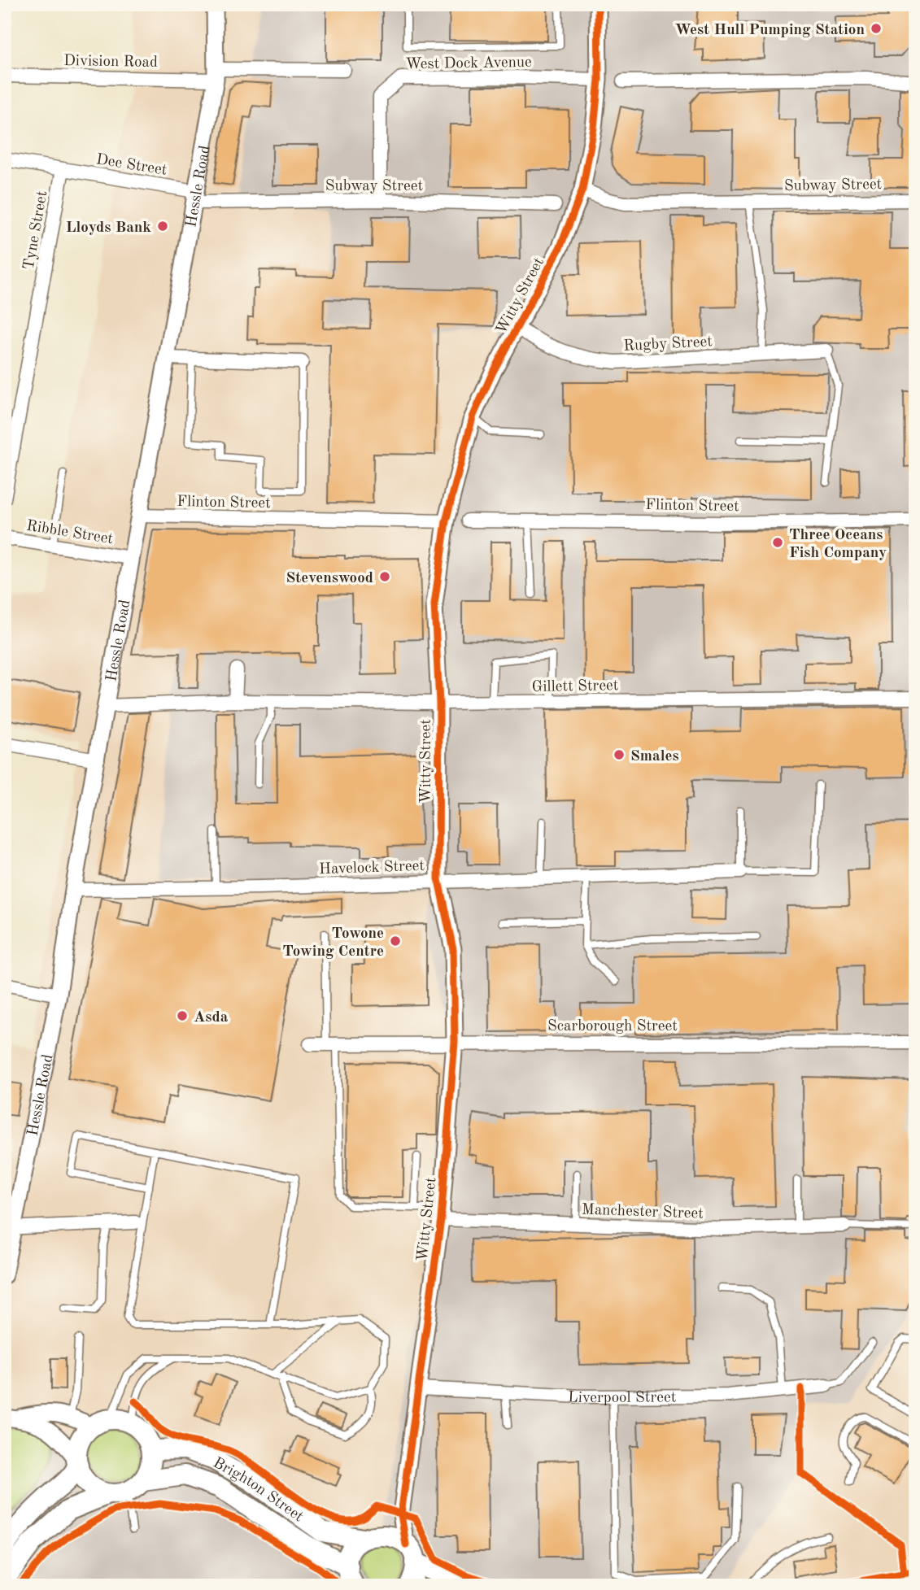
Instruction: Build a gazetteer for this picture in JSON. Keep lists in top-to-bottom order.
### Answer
{
  "streets": {
    "main road": ["Brighton Street"],
    "street": [
      "Division Road",
      "West Dock Avenue",
      "Dee Street",
      "Subway Street",
      "Hessle Road",
      "Tyne Street",
      "Witty Street",
      "Rugby Street",
      "Flinton Street",
      "Ribble Street",
      "Gillett Street",
      "Havelock Street",
      "Scarborough Street",
      "Manchester Street",
      "Liverpool Street"
    ]
  },
  "crossings": [
    ["Division Road", "Hessle Road"],
    ["West Dock Avenue", "Subway Street"],
    ["West Dock Avenue", "Witty Street"],
    ["Dee Street", "Subway Street"],
    ["Dee Street", "Hessle Road"],
    ["Dee Street", "Tyne Street"],
    ["Subway Street", "Hessle Road"],
    ["Subway Street", "Witty Street"],
    ["Hessle Road", "Flinton Street"],
    ["Hessle Road", "Ribble Street"],
    ["Hessle Road", "Gillett Street"],
    ["Hessle Road", "Havelock Street"],
    ["Witty Street", "Rugby Street"],
    ["Witty Street", "Flinton Street"],
    ["Witty Street", "Gillett Street"],
    ["Witty Street", "Havelock Street"],
    ["Witty Street", "Scarborough Street"],
    ["Witty Street", "Manchester Street"],
    ["Witty Street", "Liverpool Street"],
    ["Witty Street", "Brighton Street"]
  ],
  "places": [
    "West Hull Pumping Station",
    "Lloyds Bank",
    "Three Oceans Fish Company",
    "Stevenswood",
    "Smales",
    "Towone Towing Centre",
    "Asda"
  ]
}
